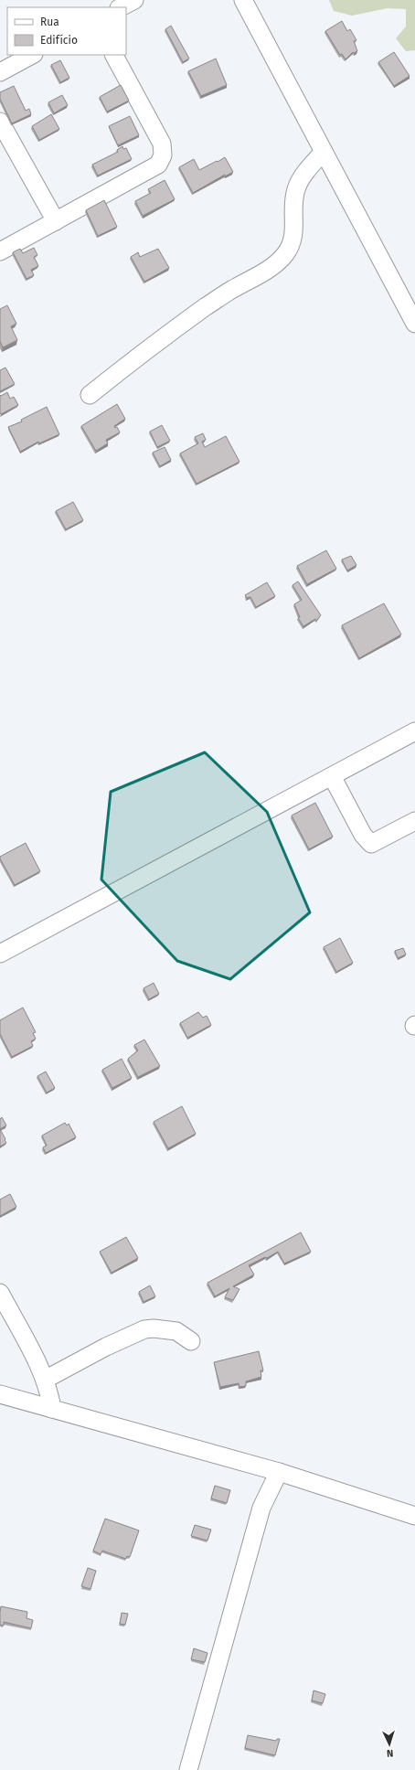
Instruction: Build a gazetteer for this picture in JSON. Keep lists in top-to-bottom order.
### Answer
{
  "legend": ["Rua", "Edifício"],
  "north": "bottom"
}
